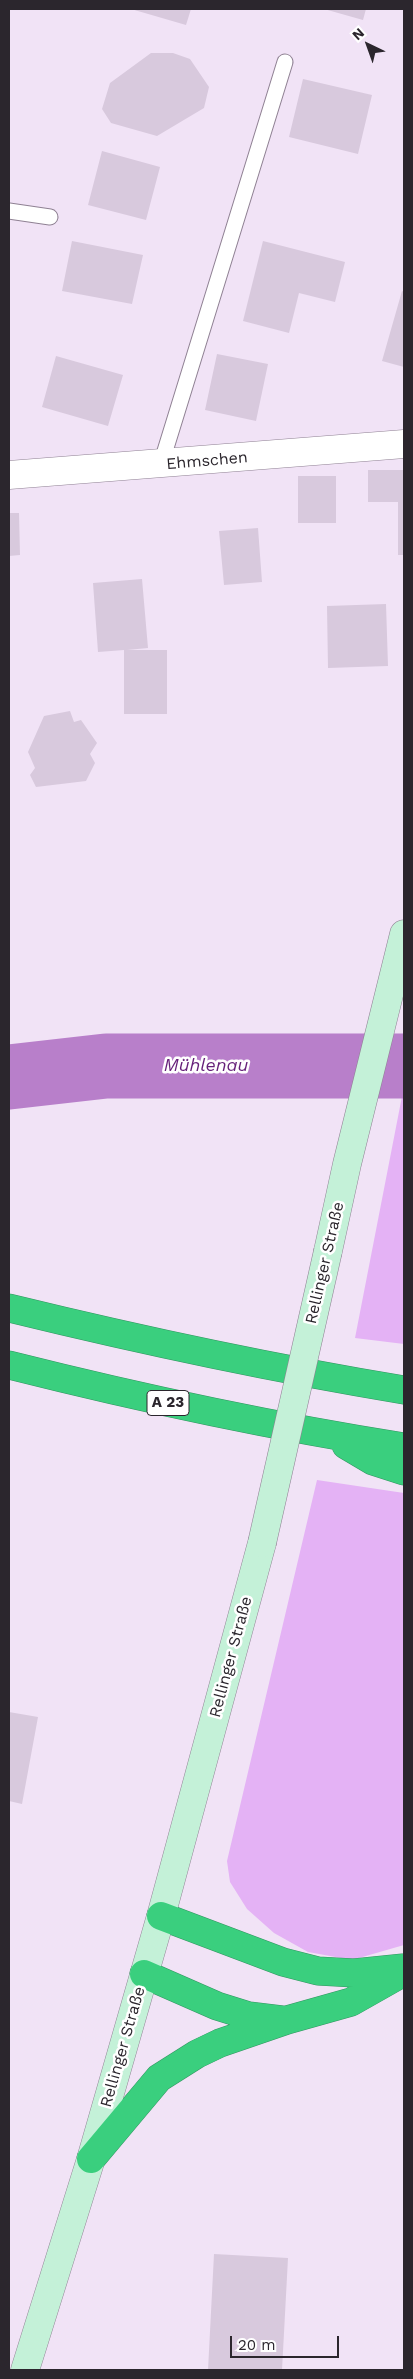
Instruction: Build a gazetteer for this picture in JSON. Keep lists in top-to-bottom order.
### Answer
{
  "streets": {
    "highway": ["A 23"],
    "street": ["Ehmschen", "Rellinger Straße"]
  },
  "water": ["Mühlenau"],
  "scale_bar": "20 m",
  "north": "top left"
}
